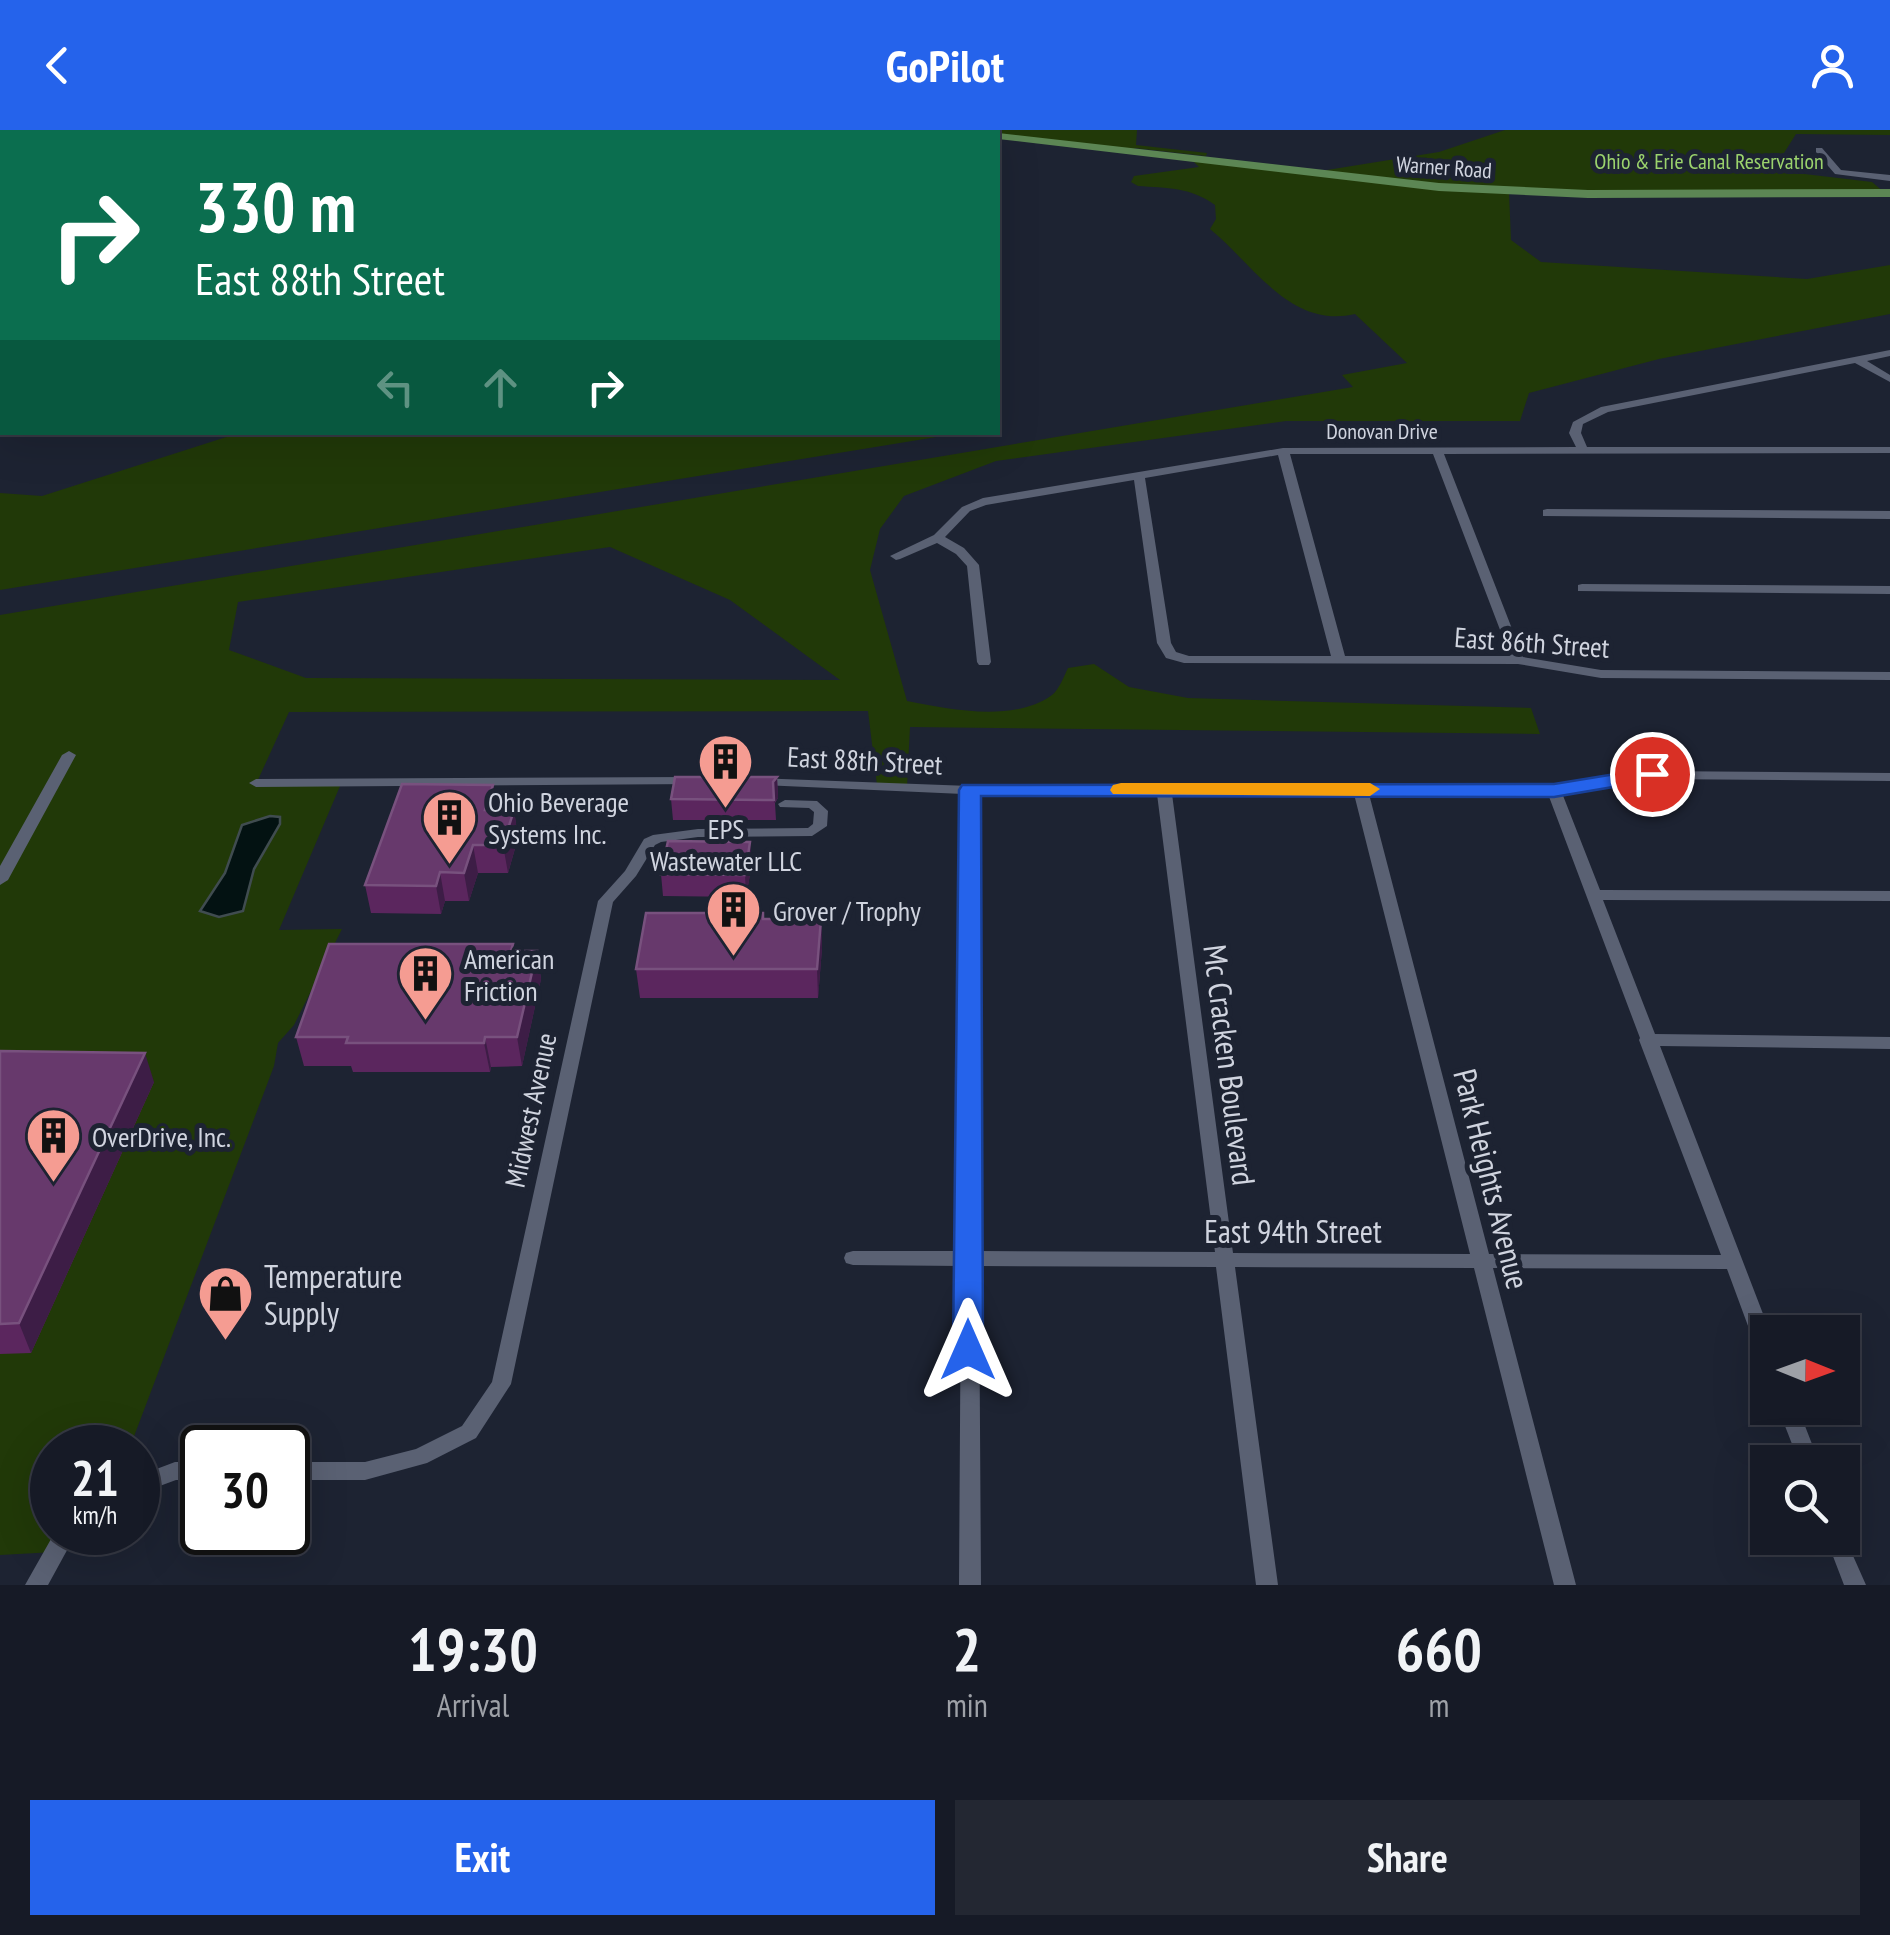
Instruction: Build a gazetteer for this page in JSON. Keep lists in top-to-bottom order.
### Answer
{
  "streets": {
    "main road": ["Warner Road"],
    "street": [
      "Donovan Drive",
      "East 86th Street",
      "East 88th Street",
      "Mc Cracken Boulevard",
      "Midwest Avenue",
      "Park Heights Avenue",
      "East 94th Street"
    ]
  },
  "crossings": [
    ["Donovan Drive", "East 86th Street"],
    ["East 88th Street", "Mc Cracken Boulevard"],
    ["East 88th Street", "Park Heights Avenue"],
    ["Mc Cracken Boulevard", "East 94th Street"],
    ["Park Heights Avenue", "East 94th Street"]
  ],
  "parks": ["Ohio & Erie Canal Reservation"],
  "places": {
    "building": [
      "EPS Wastewater LLC",
      "Ohio Beverage Systems Inc.",
      "Grover / Trophy",
      "American Friction",
      "OverDrive, Inc."
    ],
    "shop": ["Temperature Supply"]
  },
  "north": "right",
  "page": {
    "header": "GoPilot",
    "turn": ["330 m", "East 88th Street"],
    "speed": "21 km/h",
    "limit": "30",
    "eta": [
      "19:30",
      "Arrival",
      "2",
      "min",
      "660",
      "m"
    ],
    "buttons": ["Exit", "Share"]
  }
}
